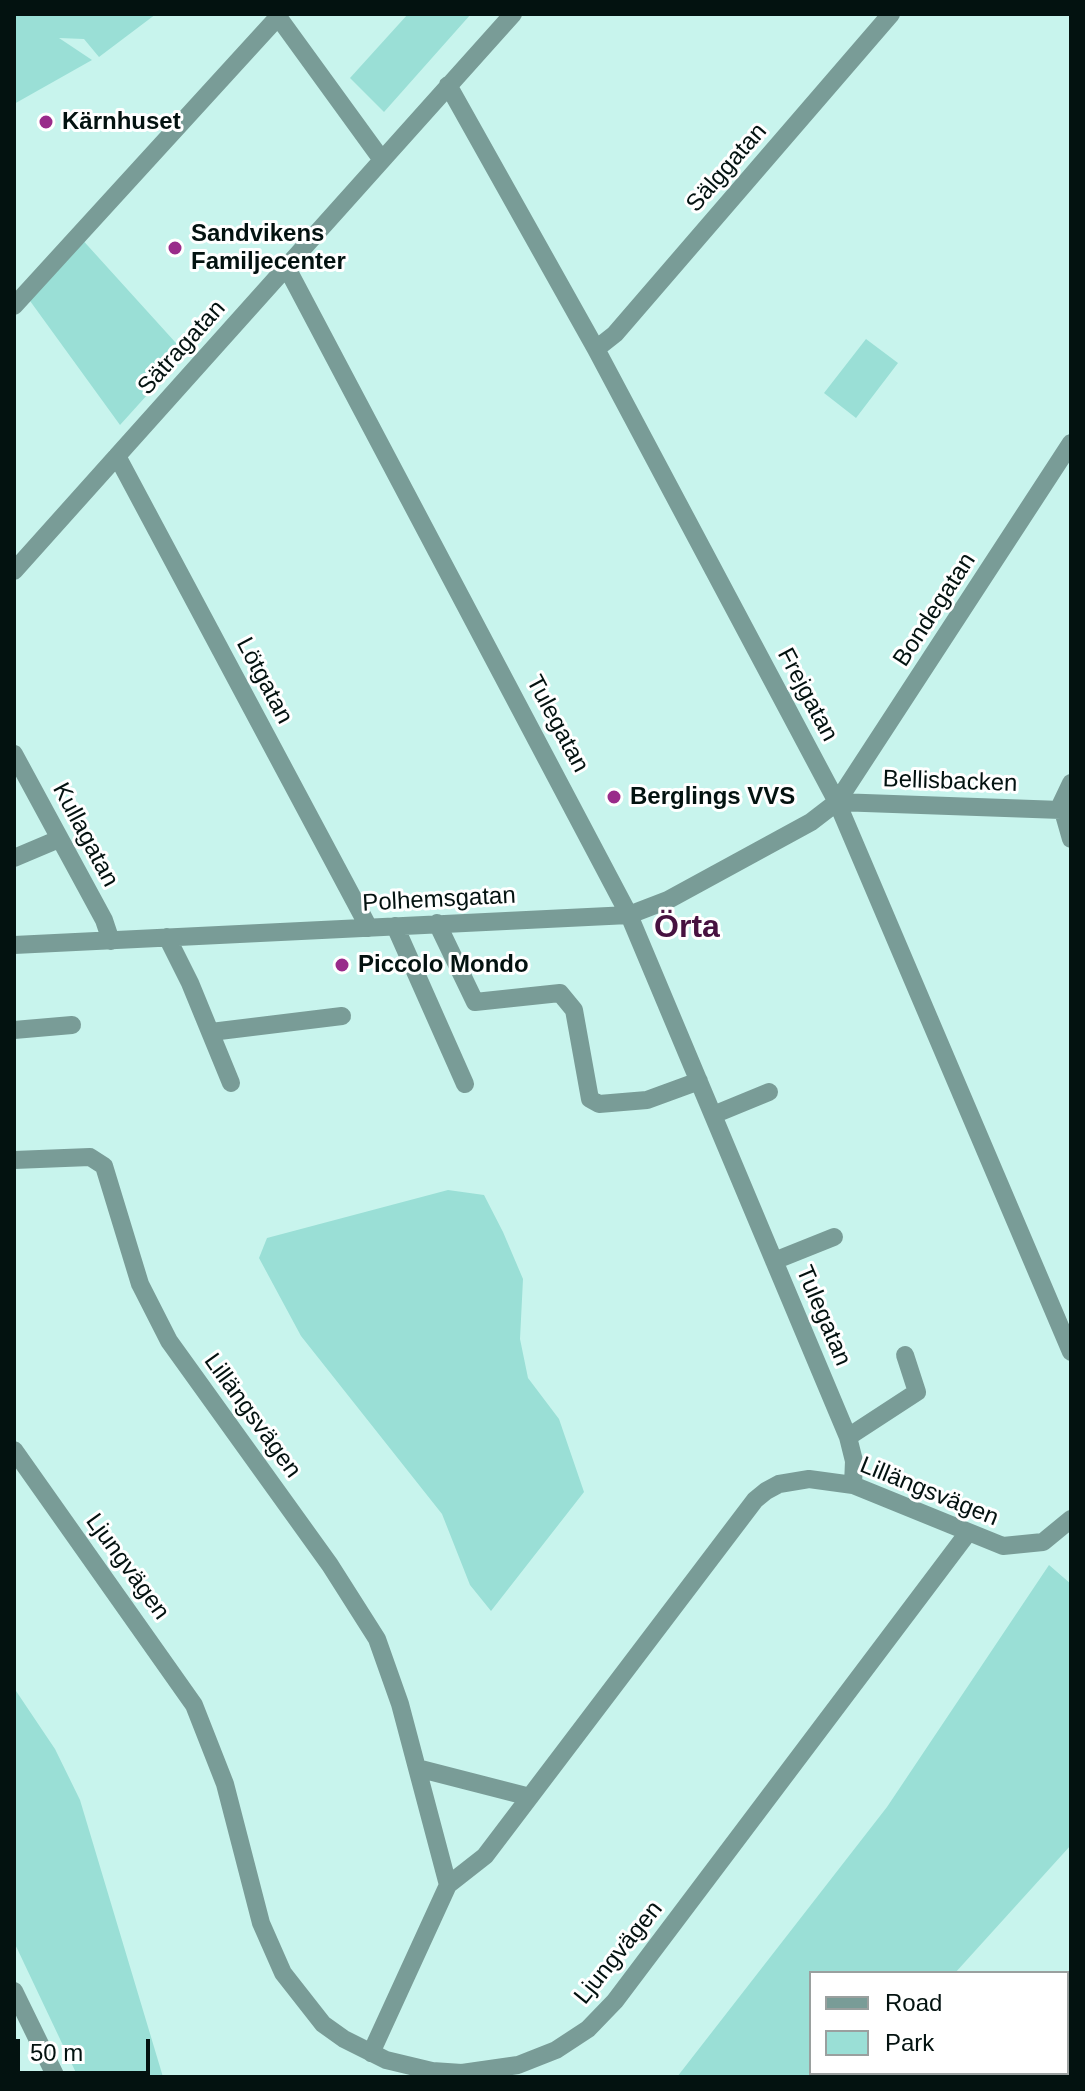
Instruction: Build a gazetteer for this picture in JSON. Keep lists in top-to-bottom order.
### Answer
{
  "streets": {
    "street": [
      "Sälggatan",
      "Sätragatan",
      "Bondegatan",
      "Lötgatan",
      "Frejgatan",
      "Tulegatan",
      "Bellisbacken",
      "Kullagatan",
      "Polhemsgatan",
      "Lillängsvägen",
      "Ljungvägen"
    ]
  },
  "crossings": [
    ["Sälggatan", "Frejgatan"],
    ["Sätragatan", "Lötgatan"],
    ["Sätragatan", "Frejgatan"],
    ["Sätragatan", "Tulegatan"],
    ["Bondegatan", "Frejgatan"],
    ["Bondegatan", "Bellisbacken"],
    ["Bondegatan", "Polhemsgatan"],
    ["Lötgatan", "Polhemsgatan"],
    ["Frejgatan", "Bellisbacken"],
    ["Frejgatan", "Polhemsgatan"],
    ["Tulegatan", "Polhemsgatan"],
    ["Tulegatan", "Lillängsvägen"],
    ["Bellisbacken", "Polhemsgatan"],
    ["Kullagatan", "Polhemsgatan"],
    ["Lillängsvägen", "Ljungvägen"]
  ],
  "districts": ["Örta"],
  "places": [
    "Kärnhuset",
    "Sandvikens Familjecenter",
    "Berglings VVS",
    "Piccolo Mondo"
  ],
  "legend": ["Road", "Park"],
  "scale_bar": "50 m"
}
